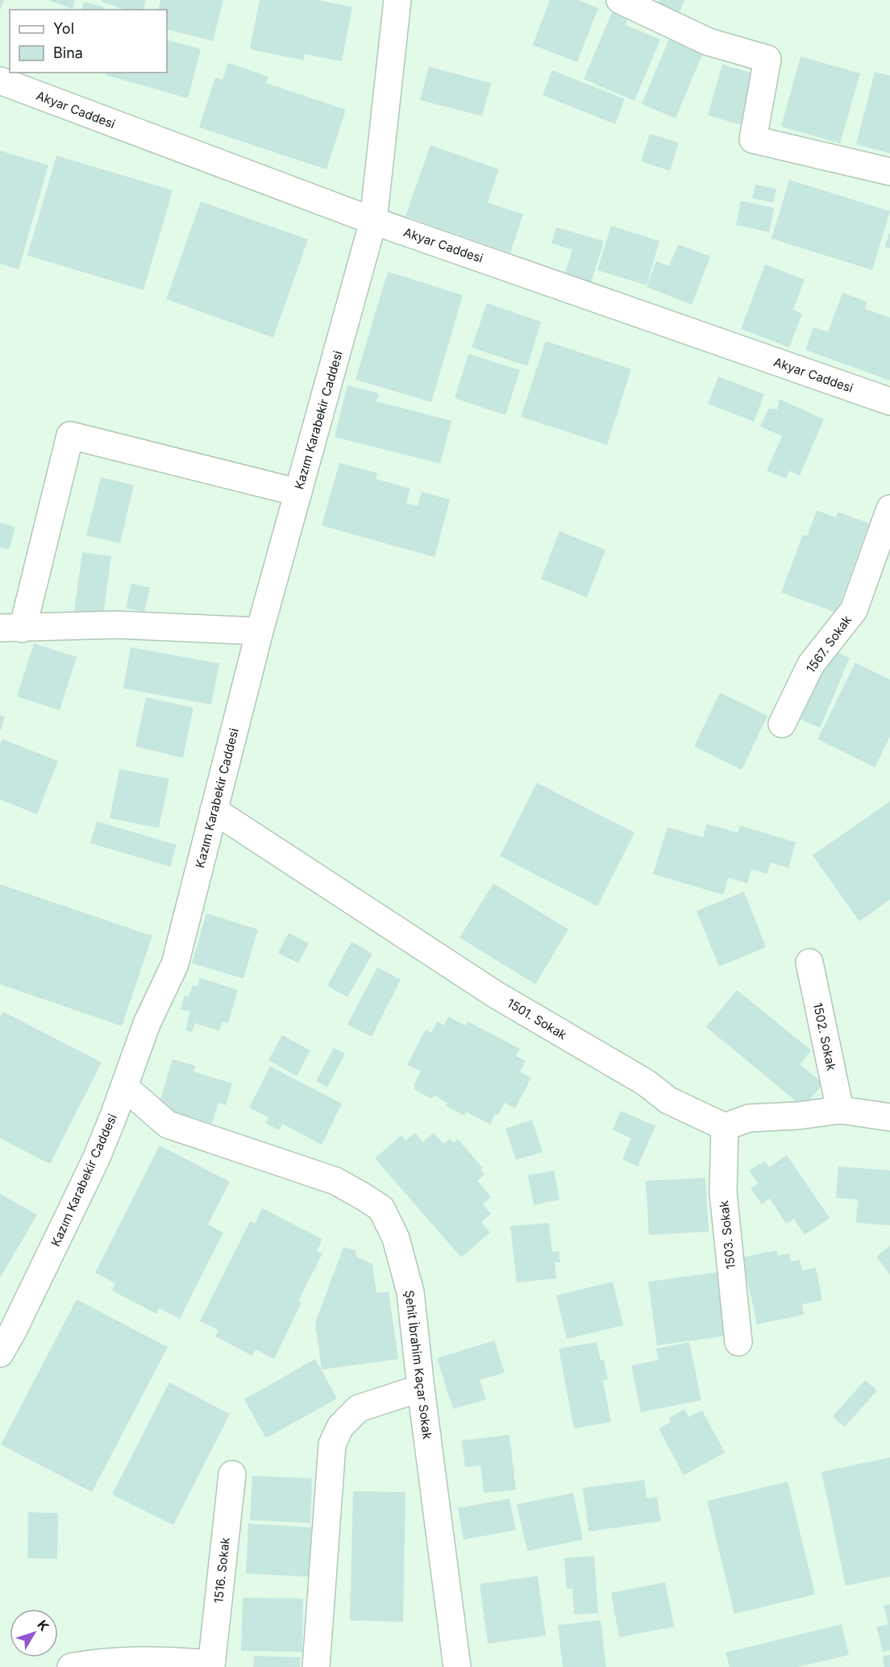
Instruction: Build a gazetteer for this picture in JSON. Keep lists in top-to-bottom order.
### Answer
{
  "streets": {
    "street": [
      "Akyar Caddesi",
      "Kazım Karabekir Caddesi",
      "1567. Sokak",
      "1501. Sokak",
      "1502. Sokak",
      "1503. Sokak",
      "Şehit İbrahim Kaçar Sokak",
      "1516. Sokak"
    ]
  },
  "crossings": [
    ["Akyar Caddesi", "Kazım Karabekir Caddesi"],
    ["Kazım Karabekir Caddesi", "1501. Sokak"],
    ["Kazım Karabekir Caddesi", "Şehit İbrahim Kaçar Sokak"],
    ["1501. Sokak", "1503. Sokak"]
  ],
  "legend": ["Yol", "Bina"],
  "north": "top right"
}
